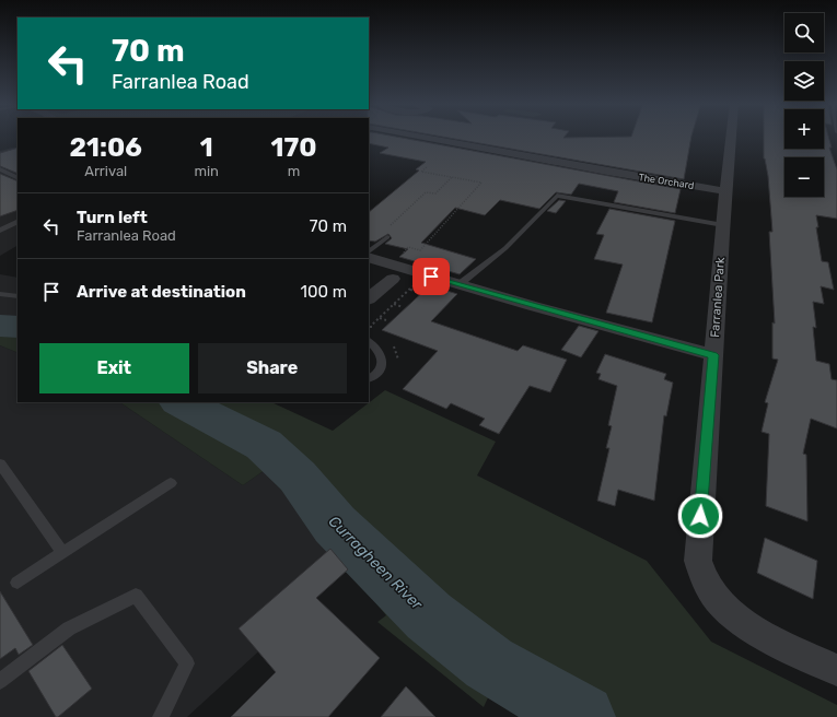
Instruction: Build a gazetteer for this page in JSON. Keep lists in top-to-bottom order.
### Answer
{
  "streets": {
    "street": ["The Orchard", "Farranlea Park"]
  },
  "crossings": [
    ["The Orchard", "Farranlea Park"]
  ],
  "water": ["Curragheen River"],
  "page": {
    "map_buttons": ["+", "−"],
    "turn": ["70 m", "Farranlea Road"],
    "eta": [
      "21:06",
      "Arrival",
      "1",
      "min",
      "170",
      "m"
    ],
    "list": [
      {
        "name": "Turn left",
        "note": "Farranlea Road",
        "value": "70 m"
      },
      {
        "name": "Arrive at destination",
        "value": "100 m"
      }
    ],
    "buttons": ["Exit", "Share"]
  }
}
